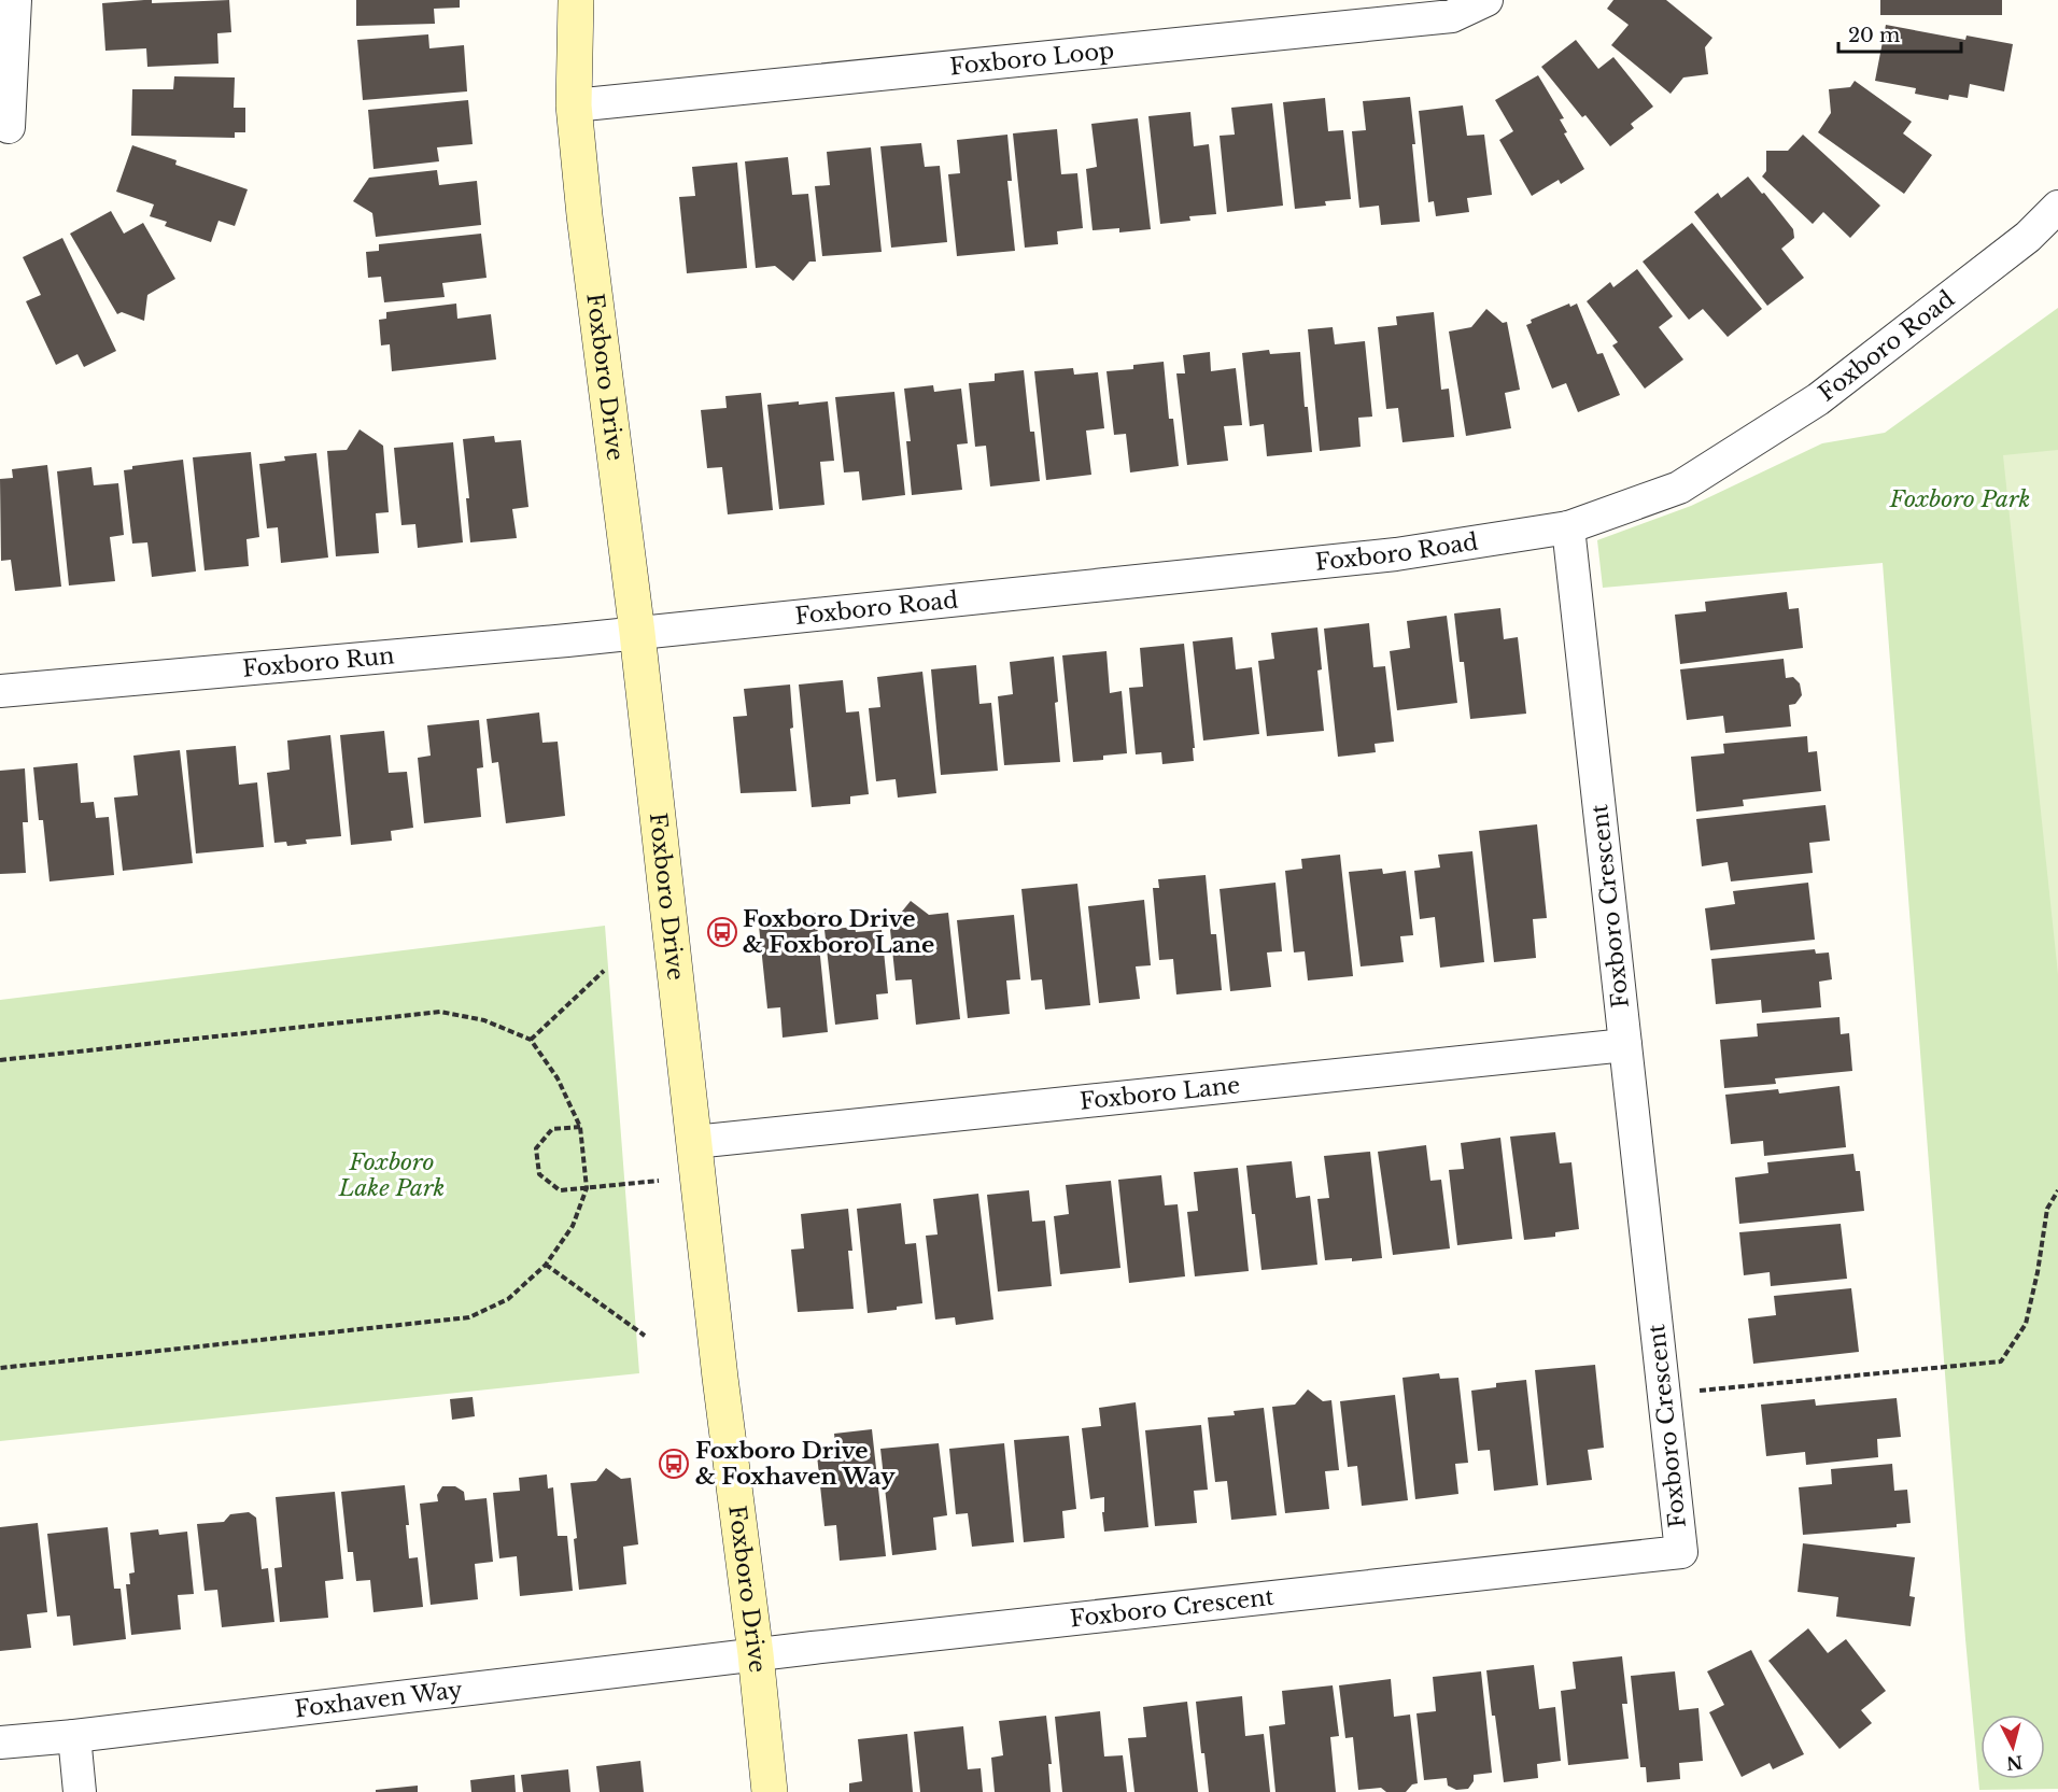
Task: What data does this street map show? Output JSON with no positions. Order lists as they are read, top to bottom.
{
  "streets": {
    "street": [
      "Foxboro Loop",
      "Foxboro Road",
      "Foxboro Drive",
      "Foxboro Run",
      "Foxboro Crescent",
      "Foxboro Lane",
      "Foxhaven Way"
    ]
  },
  "crossings": [
    ["Foxboro Loop", "Foxboro Drive"],
    ["Foxboro Road", "Foxboro Drive"],
    ["Foxboro Road", "Foxboro Run"],
    ["Foxboro Road", "Foxboro Crescent"],
    ["Foxboro Drive", "Foxboro Run"],
    ["Foxboro Drive", "Foxboro Crescent"],
    ["Foxboro Drive", "Foxboro Lane"],
    ["Foxboro Drive", "Foxhaven Way"],
    ["Foxboro Crescent", "Foxboro Lane"],
    ["Foxboro Crescent", "Foxhaven Way"]
  ],
  "parks": ["Foxboro Park", "Foxboro Lake Park"],
  "places": {
    "bus stop": ["Foxboro Drive & Foxboro Lane", "Foxboro Drive & Foxhaven Way"]
  },
  "scale_bar": "20 m",
  "north": "bottom"
}
